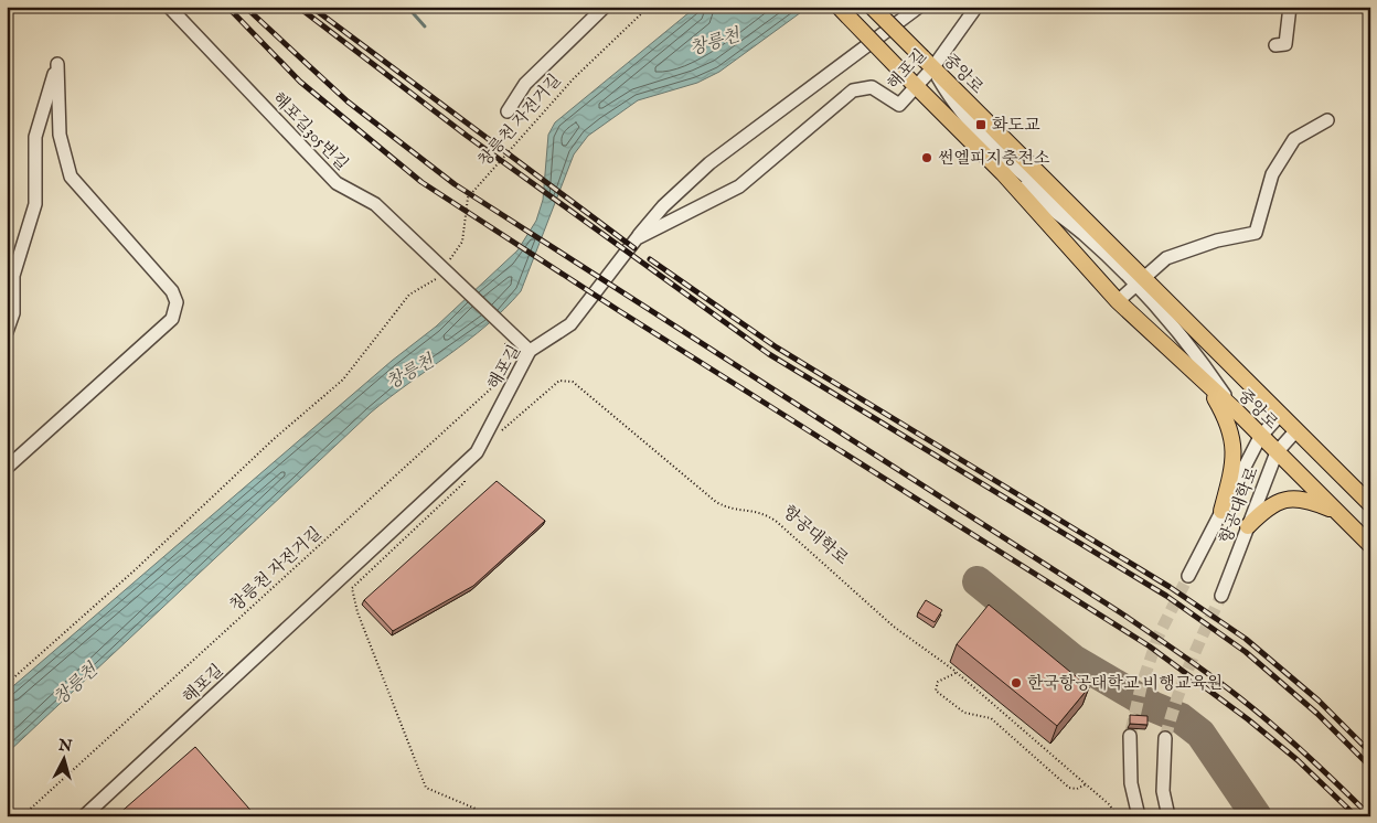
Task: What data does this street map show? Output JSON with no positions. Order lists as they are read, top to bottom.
{
  "streets": {
    "main road": ["중앙로"],
    "street": ["해포길", "해포길305번길", "항공대학로"],
    "path": ["창릉천 자전거길"]
  },
  "crossings": [
    ["해포길", "중앙로"],
    ["중앙로", "항공대학로"],
    ["창릉천 자전거길", "해포길305번길"]
  ],
  "water": ["창릉천"],
  "places": {
    "transit": ["화도교"],
    "other": ["썬엘피지충전소", "한국항공대학교 비행교육원"]
  },
  "north": "top"
}
